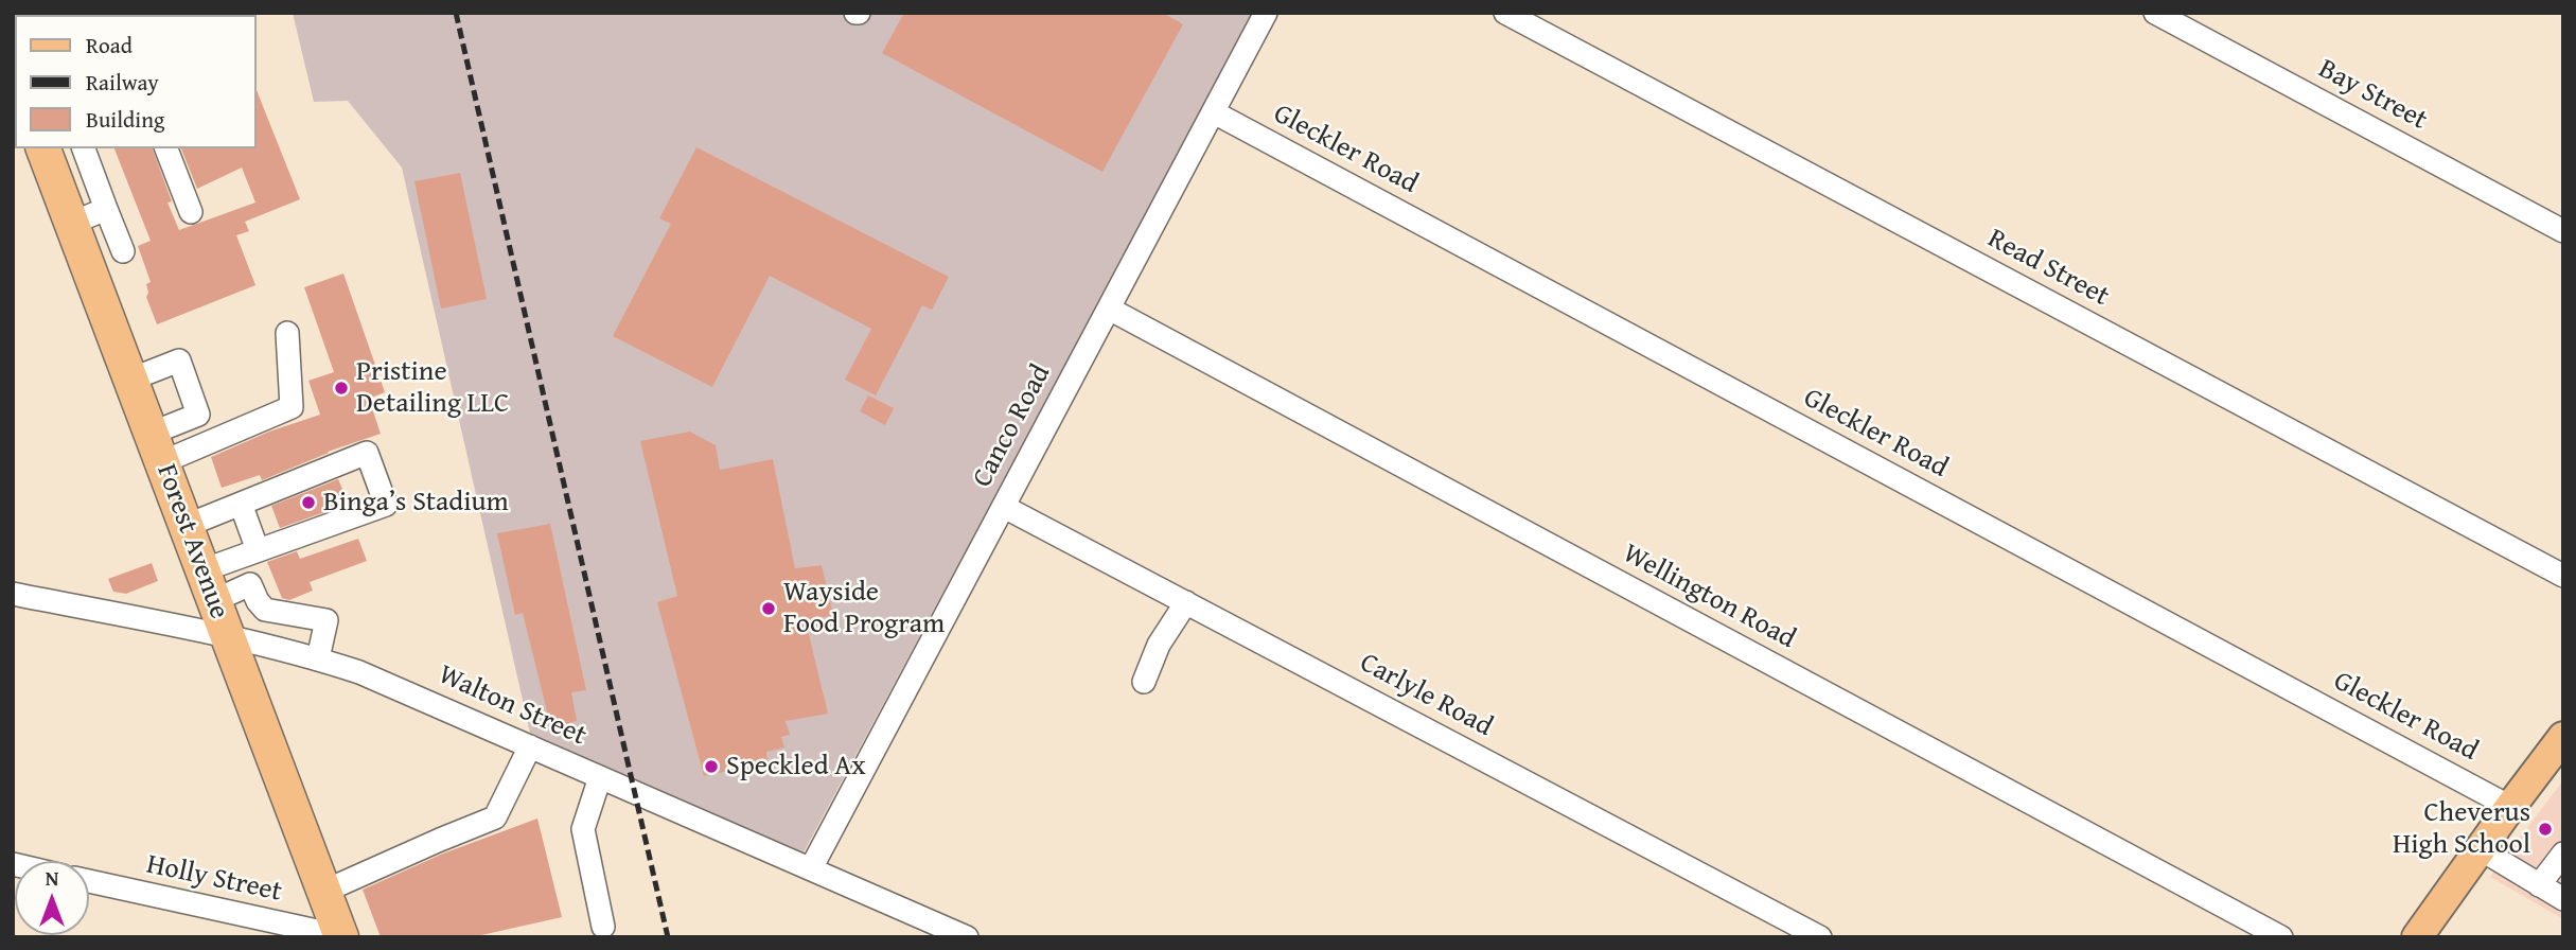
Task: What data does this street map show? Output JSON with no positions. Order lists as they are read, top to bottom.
{
  "streets": {
    "highway": ["Forest Avenue"],
    "street": [
      "Bay Street",
      "Gleckler Road",
      "Read Street",
      "Canco Road",
      "Wellington Road",
      "Carlyle Road",
      "Walton Street",
      "Holly Street"
    ]
  },
  "crossings": [
    ["Gleckler Road", "Canco Road"],
    ["Canco Road", "Wellington Road"],
    ["Canco Road", "Carlyle Road"],
    ["Canco Road", "Walton Street"],
    ["Forest Avenue", "Walton Street"],
    ["Forest Avenue", "Holly Street"]
  ],
  "places": [
    "Pristine Detailing LLC",
    "Binga’s Stadium",
    "Wayside Food Program",
    "Speckled Ax",
    "Cheverus High School"
  ],
  "legend": ["Road", "Railway", "Building"],
  "north": "top"
}
